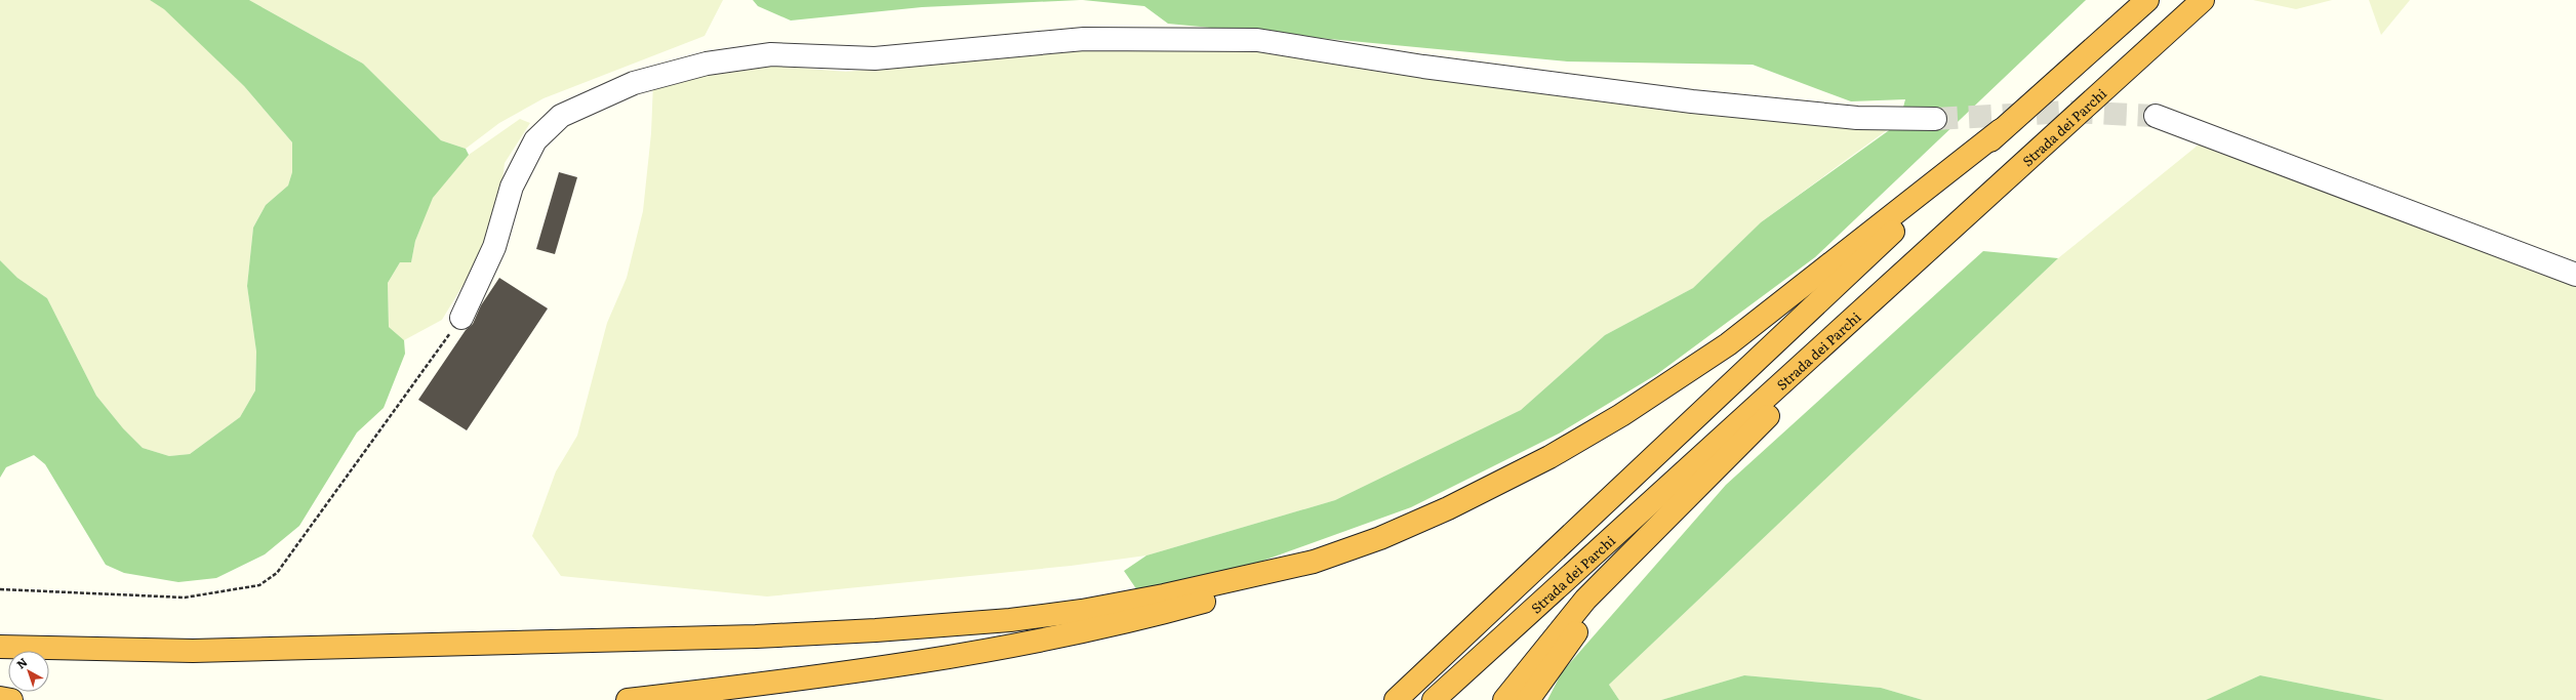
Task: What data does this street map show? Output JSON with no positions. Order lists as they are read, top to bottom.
{
  "streets": {
    "highway": ["Strada dei Parchi"]
  },
  "north": "top left"
}
